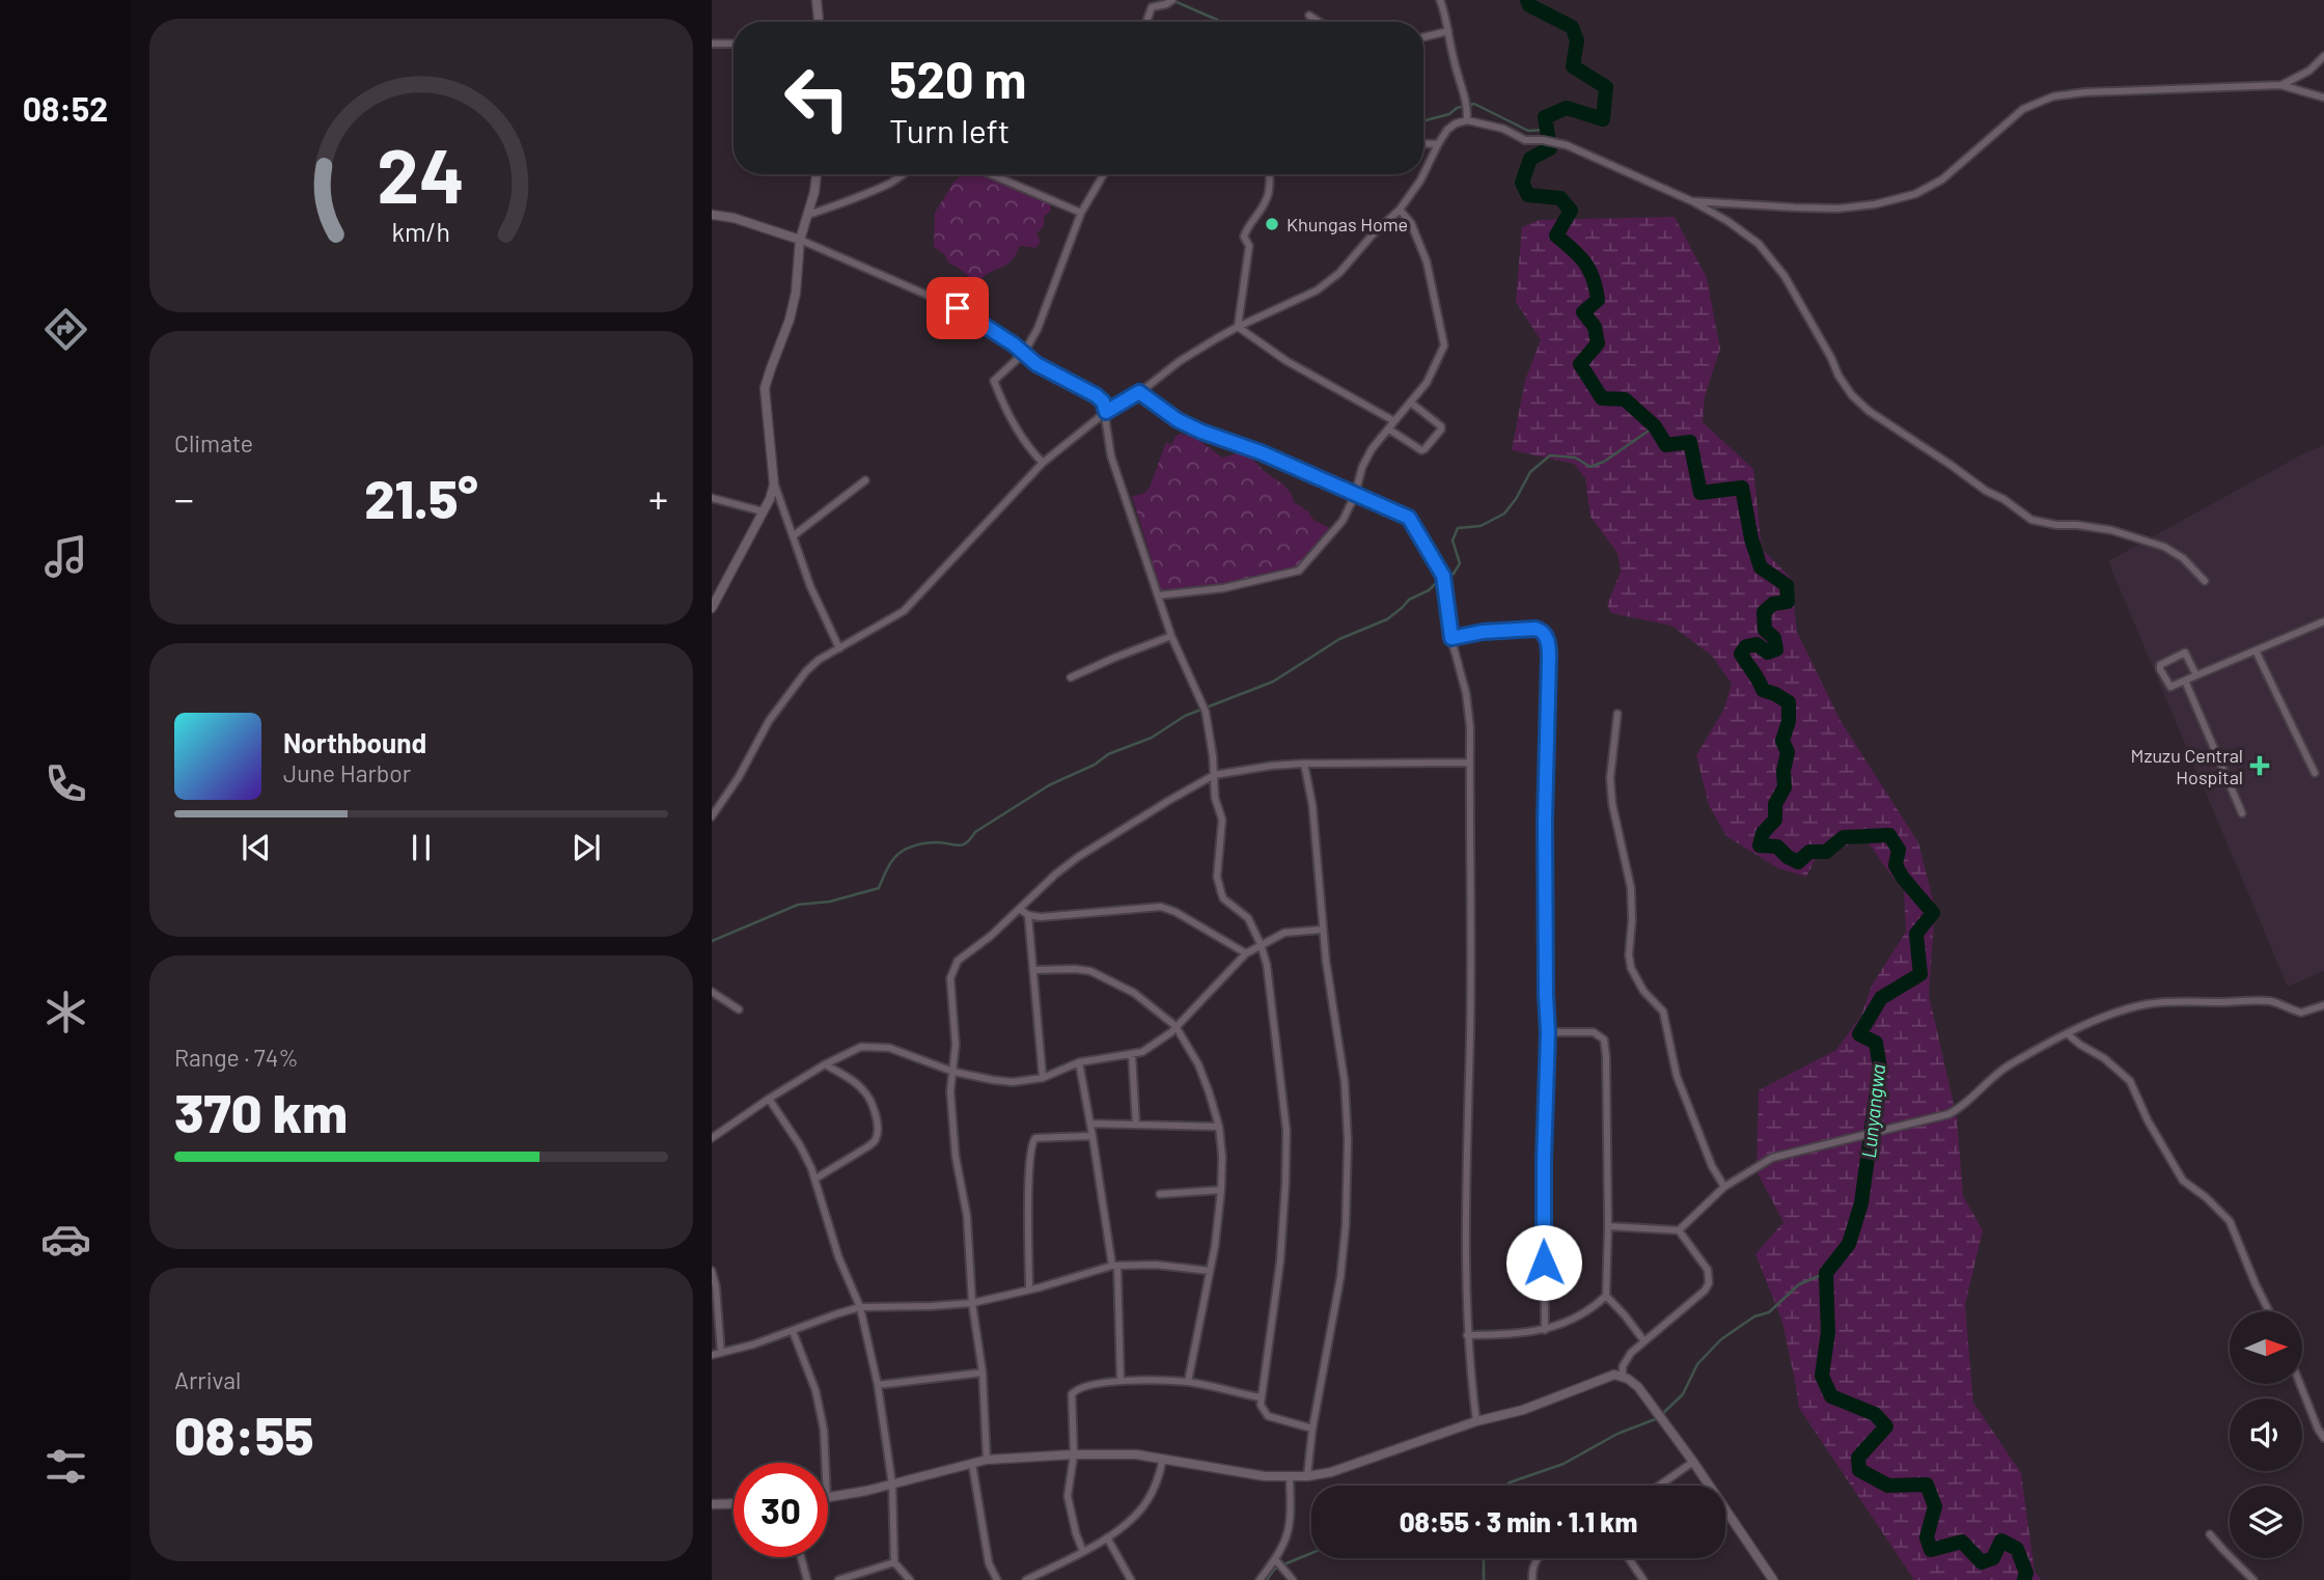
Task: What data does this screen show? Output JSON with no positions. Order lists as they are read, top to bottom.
{
  "water": ["Lunyangwa"],
  "places": {
    "other": ["Khungas Home"],
    "health": ["Mzuzu Central Hospital"]
  },
  "north": "right",
  "page": {
    "tabs": "08:52",
    "turn": ["520 m", "Turn left"],
    "tile": [
      "Climate",
      ["Range · 74%", "370 km"],
      ["Arrival", "08:55"]
    ],
    "heat": ["−", "21.5°", "+"],
    "song": ["Northbound", "June Harbor"],
    "limit": "30",
    "trip": "08:55 · 3 min · 1.1 km",
    "gauge": ["24", "km/h"]
  }
}
